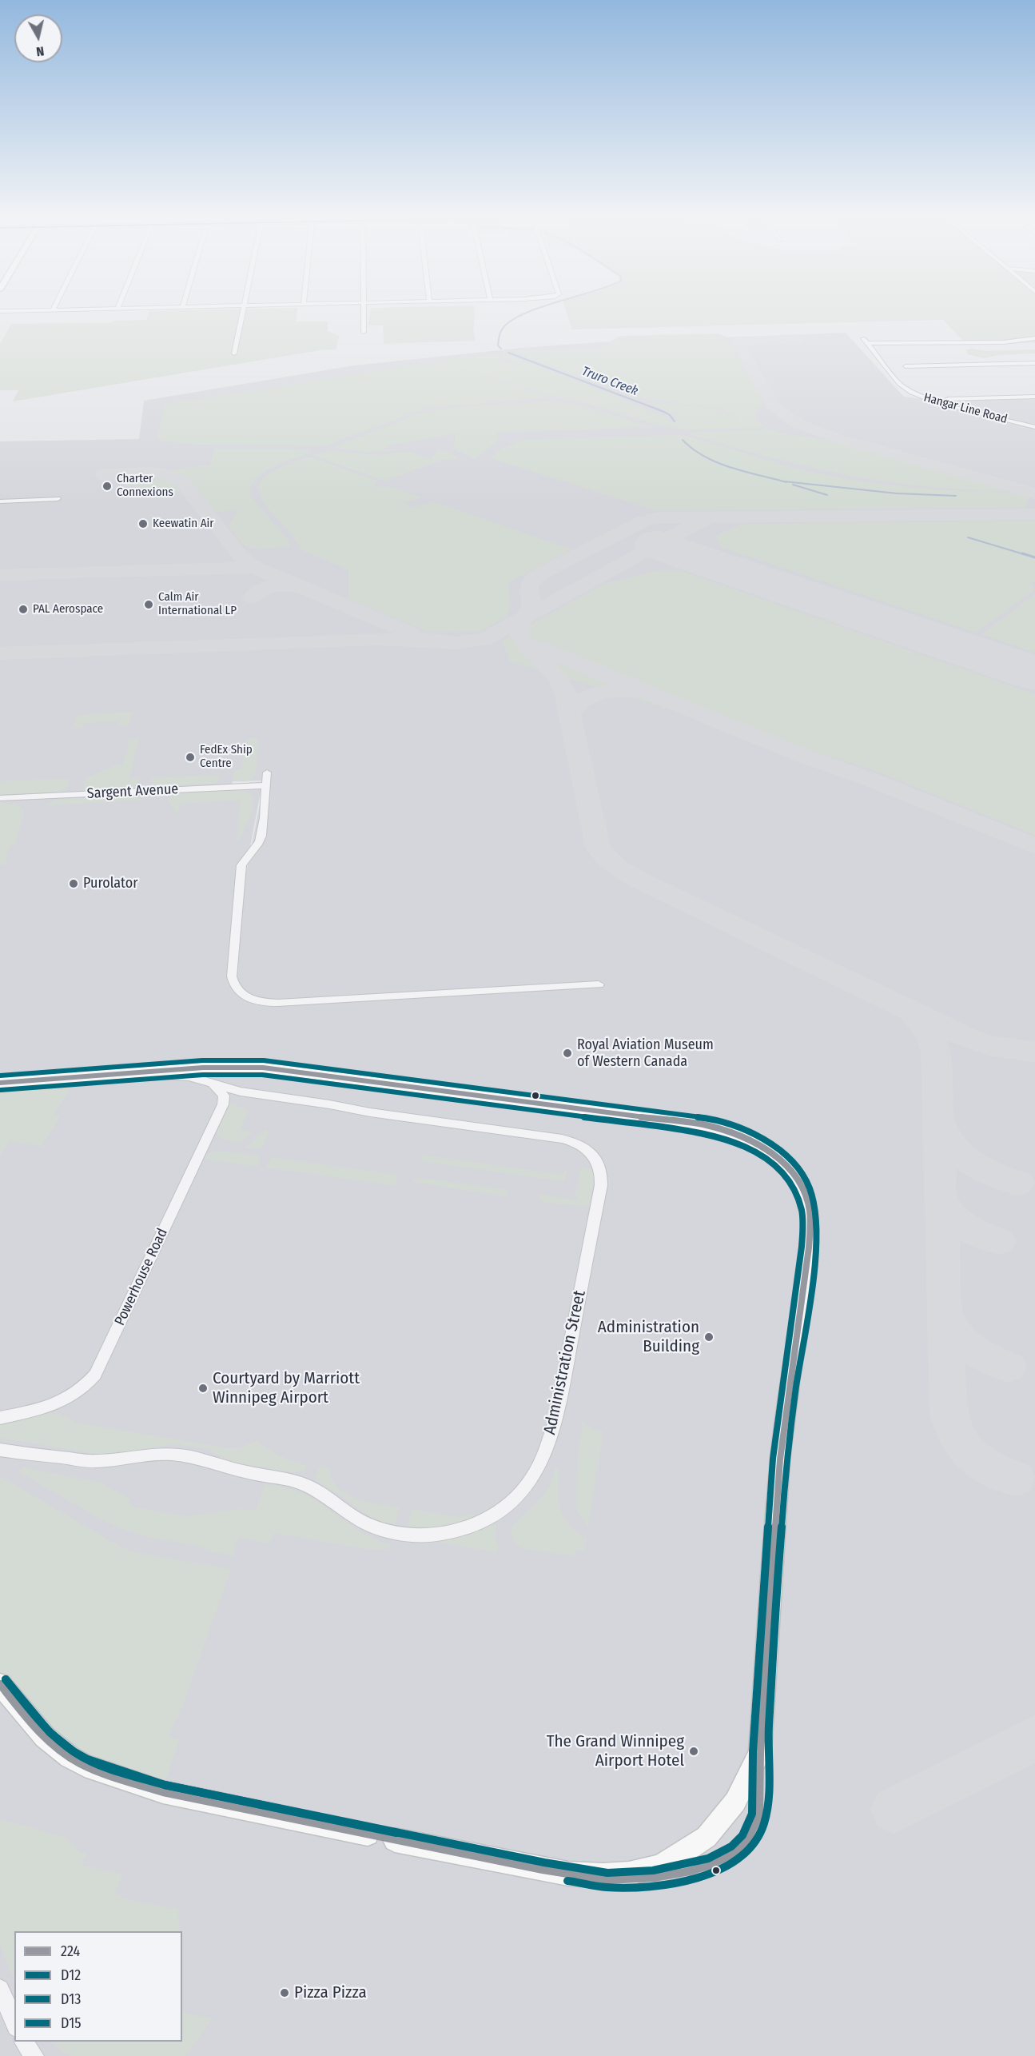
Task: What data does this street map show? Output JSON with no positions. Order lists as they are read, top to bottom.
{
  "streets": {
    "street": [
      "Hangar Line Road",
      "Sargent Avenue",
      "Powerhouse Road",
      "Administration Street"
    ]
  },
  "crossings": [
    ["Powerhouse Road", "Administration Street"]
  ],
  "water": ["Truro Creek"],
  "places": [
    "Charter Connexions",
    "Keewatin Air",
    "Calm Air International LP",
    "PAL Aerospace",
    "FedEx Ship Centre",
    "Purolator",
    "Royal Aviation Museum of Western Canada",
    "Administration Building",
    "Courtyard by Marriott Winnipeg Airport",
    "The Grand Winnipeg Airport Hotel",
    "Pizza Pizza"
  ],
  "lines": ["transit line D13", "transit line 224", "transit line D12"],
  "legend": [
    "224",
    "D12",
    "D13",
    "D15"
  ],
  "north": "bottom"
}
